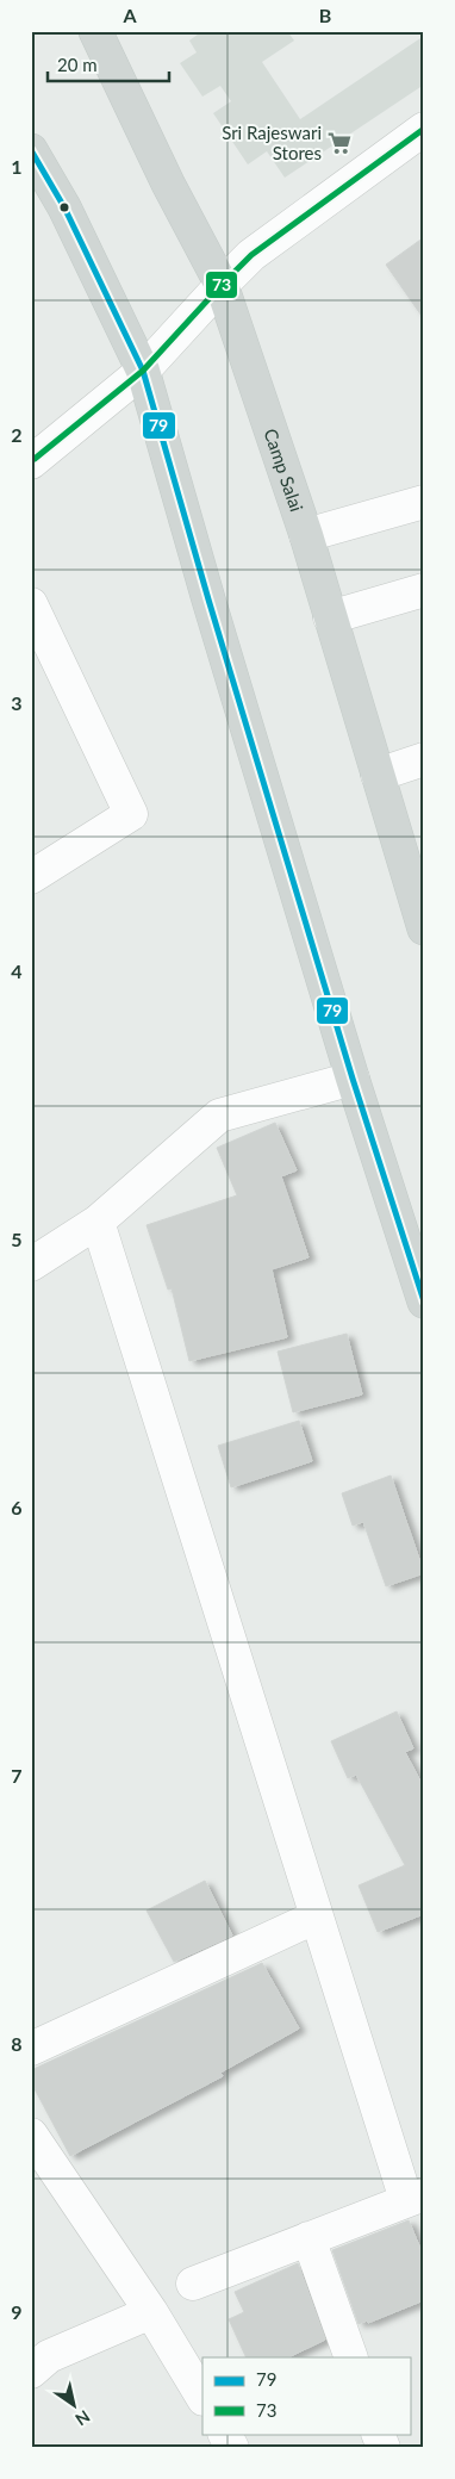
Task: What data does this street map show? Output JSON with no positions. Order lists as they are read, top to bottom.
{
  "streets": {
    "main road": ["Camp Salai"]
  },
  "places": {
    "supermarket": ["Sri Rajeswari Stores"]
  },
  "lines": ["transit line 73", "transit line 79"],
  "legend": ["79", "73"],
  "scale_bar": "20 m",
  "north": "bottom right",
  "grid": {
    "columns": ["A", "B"],
    "rows": [
      "1",
      "2",
      "3",
      "4",
      "5",
      "6",
      "7",
      "8",
      "9"
    ]
  }
}
